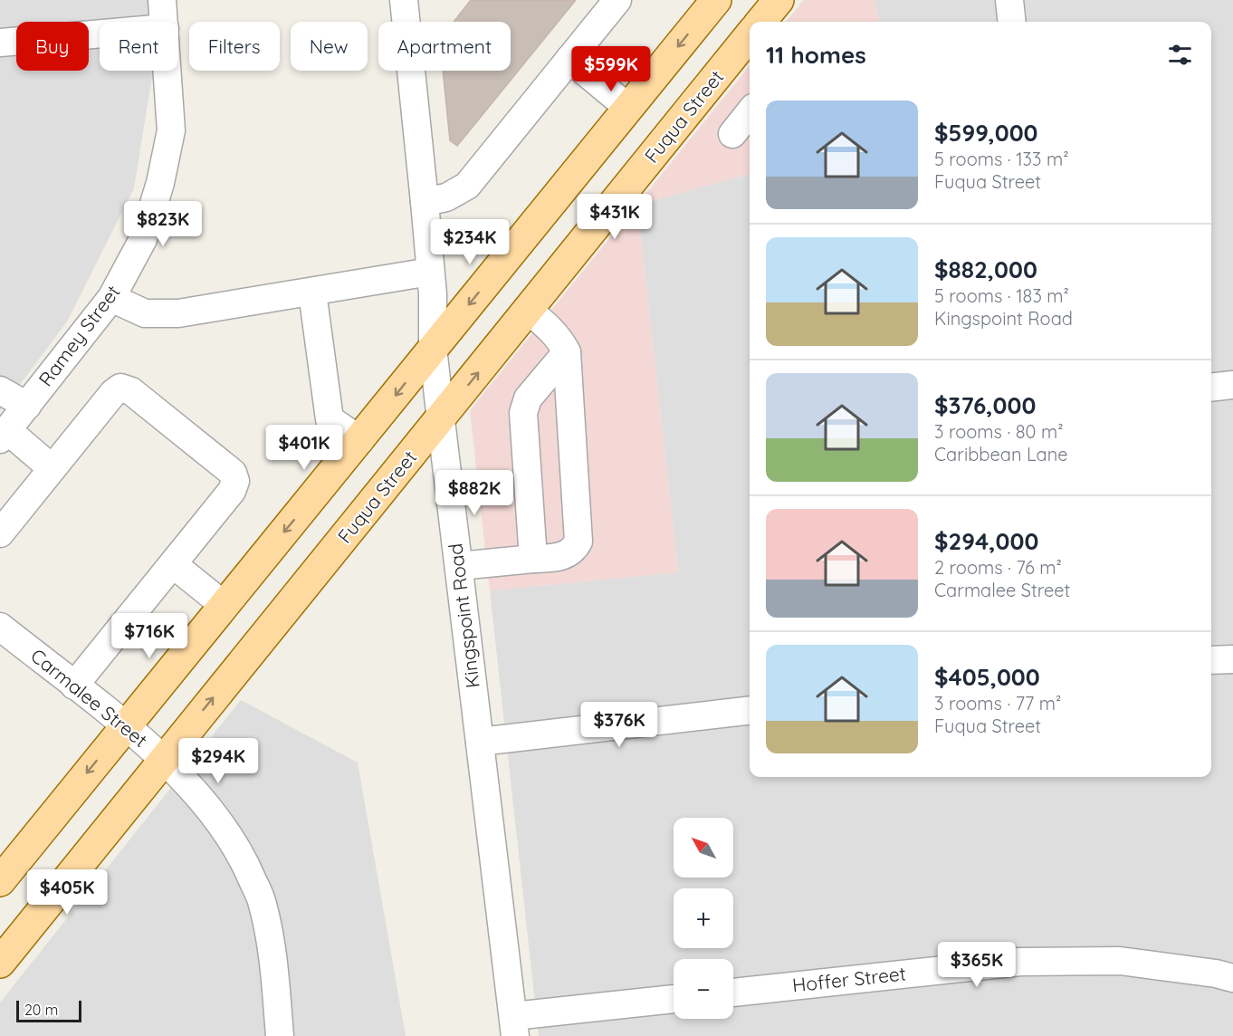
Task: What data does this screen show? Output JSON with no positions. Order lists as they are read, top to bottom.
{
  "streets": {
    "main road": ["Fuqua Street"],
    "street": [
      "Ramey Street",
      "Kingspoint Road",
      "Carmalee Street",
      "Hoffer Street"
    ]
  },
  "crossings": [
    ["Fuqua Street", "Kingspoint Road"],
    ["Fuqua Street", "Carmalee Street"]
  ],
  "scale_bar": "20 m",
  "north": "top left",
  "page": {
    "chip": [
      "Buy",
      "Rent",
      "Filters",
      "New",
      "Apartment"
    ],
    "heading": "11 homes",
    "price": [
      "$599K",
      "$431K",
      "$823K",
      "$234K",
      "$401K",
      "$882K",
      "$716K",
      "$376K",
      "$294K",
      "$405K",
      "$365K"
    ],
    "list": [
      {
        "name": "$599,000",
        "note": "5 rooms · 133 m² · Fuqua Street"
      },
      {
        "name": "$882,000",
        "note": "5 rooms · 183 m² · Kingspoint Road"
      },
      {
        "name": "$376,000",
        "note": "3 rooms · 80 m² · Caribbean Lane"
      },
      {
        "name": "$294,000",
        "note": "2 rooms · 76 m² · Carmalee Street"
      },
      {
        "name": "$405,000",
        "note": "3 rooms · 77 m² · Fuqua Street"
      }
    ],
    "map_buttons": ["+", "−"],
    "scale": "20 m"
  }
}
